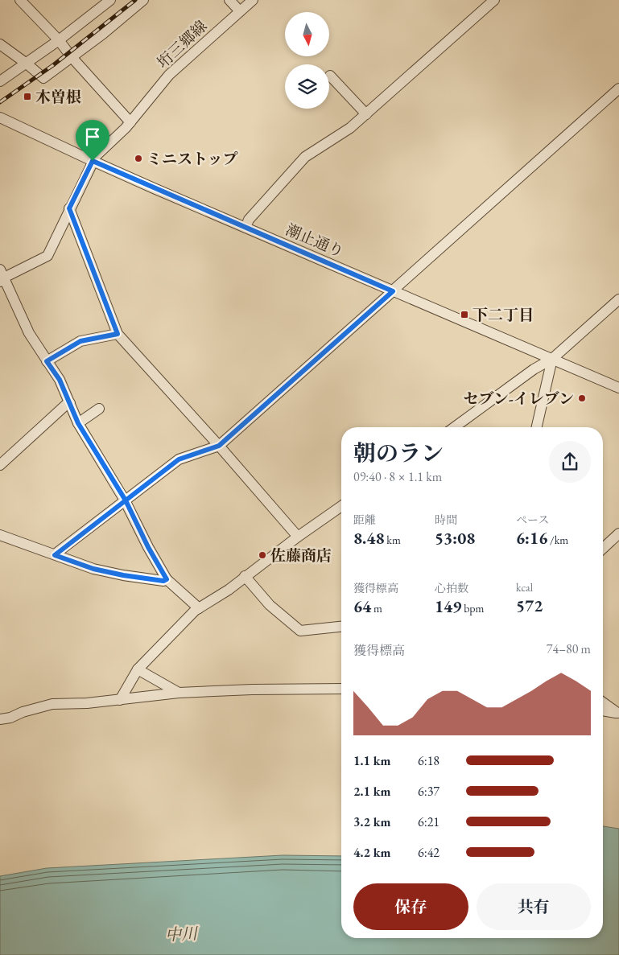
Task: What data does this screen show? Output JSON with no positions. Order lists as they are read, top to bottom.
{
  "streets": {
    "street": ["垳三郷線", "潮止通り"]
  },
  "crossings": [
    ["垳三郷線", "潮止通り"]
  ],
  "water": ["中川"],
  "places": {
    "transit": ["木曽根", "下二丁目"],
    "other": ["ミニストップ", "セブン-イレブン", "佐藤商店"]
  },
  "north": "bottom",
  "page": {
    "heading": ["朝のラン", "09:40 · 8 × 1.1 km"],
    "stats": [
      ["距離", "8.48 km"],
      ["時間", "53:08"],
      ["ペース", "6:16 /km"],
      ["獲得標高", "64 m"],
      ["心拍数", "149 bpm"],
      ["kcal", "572"]
    ],
    "chart": ["獲得標高", "74–80 m"],
    "list": [
      {
        "name": "1.1 km",
        "note": "6:18"
      },
      {
        "name": "2.1 km",
        "note": "6:37"
      },
      {
        "name": "3.2 km",
        "note": "6:21"
      },
      {
        "name": "4.2 km",
        "note": "6:42"
      }
    ],
    "buttons": ["保存", "共有"]
  }
}
